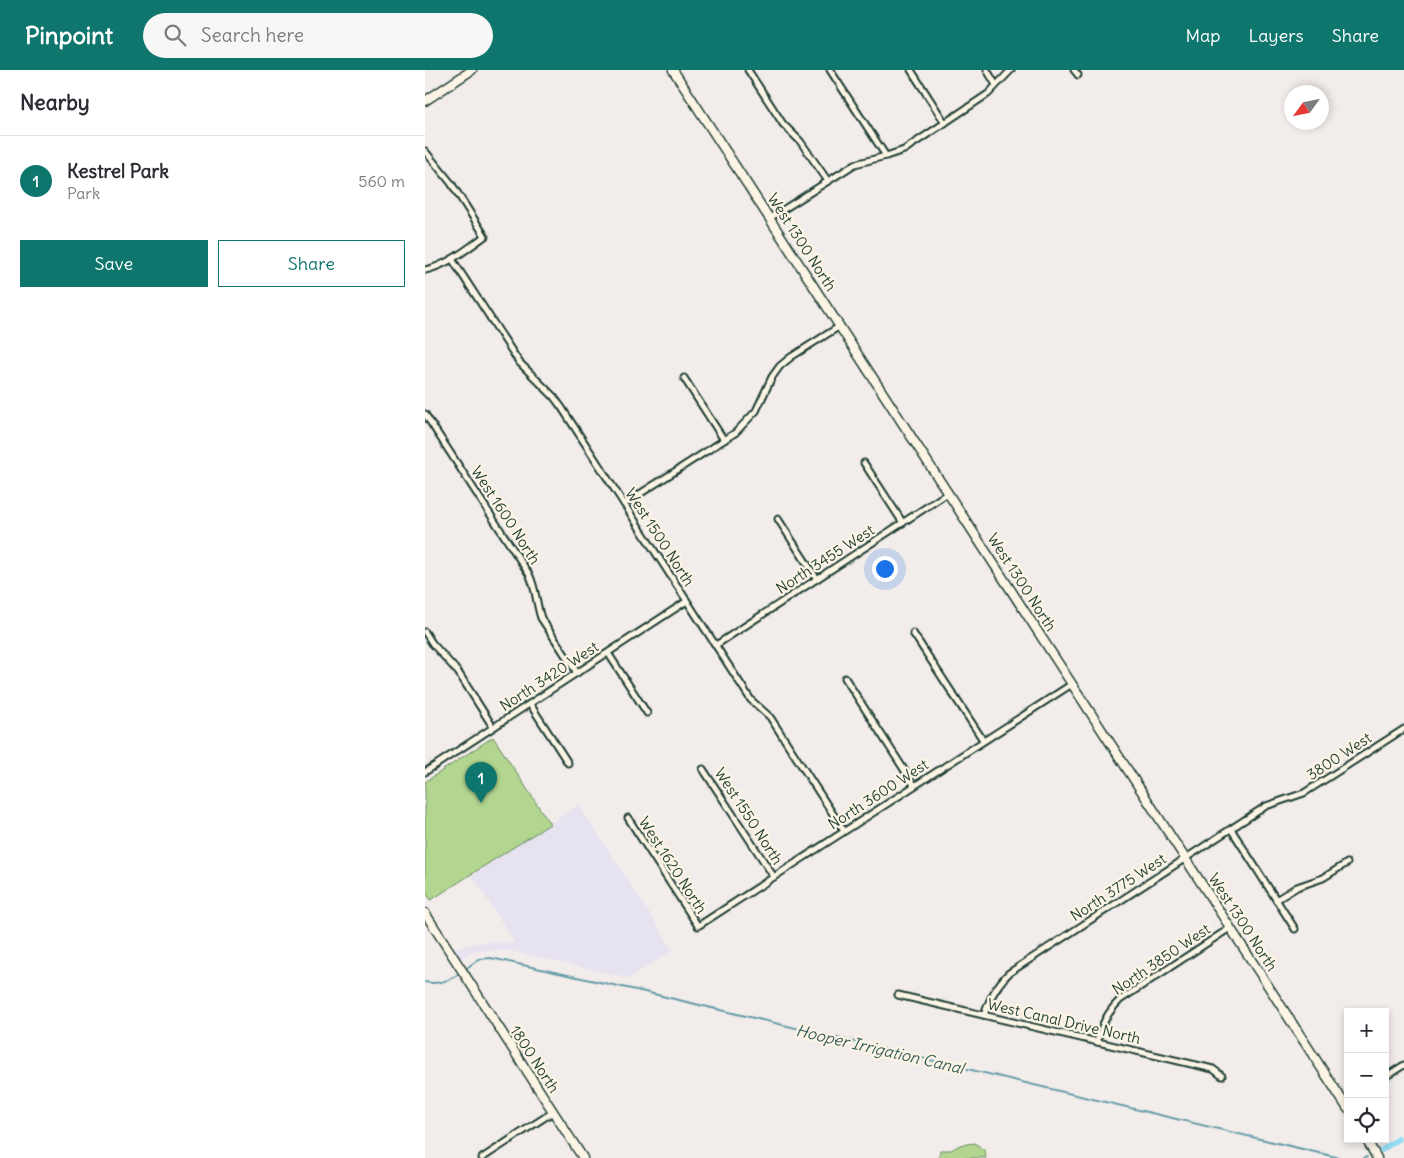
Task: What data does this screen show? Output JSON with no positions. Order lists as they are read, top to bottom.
{
  "streets": {
    "street": [
      "West 1300 North",
      "West 1600 North",
      "West 1500 North",
      "North 3455 West",
      "North 3420 West",
      "3800 West",
      "North 3600 West",
      "West 1550 North",
      "West 1620 North",
      "North 3775 West",
      "North 3850 West",
      "West Canal Drive North",
      "1800 North"
    ]
  },
  "crossings": [
    ["West 1300 North", "North 3455 West"],
    ["West 1300 North", "North 3600 West"],
    ["West 1300 North", "North 3775 West"],
    ["West 1300 North", "North 3850 West"],
    ["West 1600 North", "North 3420 West"],
    ["West 1500 North", "North 3455 West"],
    ["West 1500 North", "North 3420 West"],
    ["West 1500 North", "North 3600 West"],
    ["3800 West", "North 3775 West"],
    ["North 3600 West", "West 1550 North"],
    ["North 3600 West", "West 1620 North"],
    ["North 3775 West", "West Canal Drive North"],
    ["North 3850 West", "West Canal Drive North"]
  ],
  "water": ["Hooper Irrigation Canal"],
  "north": "bottom left",
  "page": {
    "header": "Pinpoint",
    "search": "Search here",
    "nav": ["Map", "Layers", "Share"],
    "heading": "Nearby",
    "list": [
      {
        "mark": "1",
        "name": "Kestrel Park",
        "note": "Park",
        "value": "560 m"
      }
    ],
    "buttons": ["Save", "Share"],
    "pins": "1",
    "map_buttons": ["+", "−"]
  }
}
